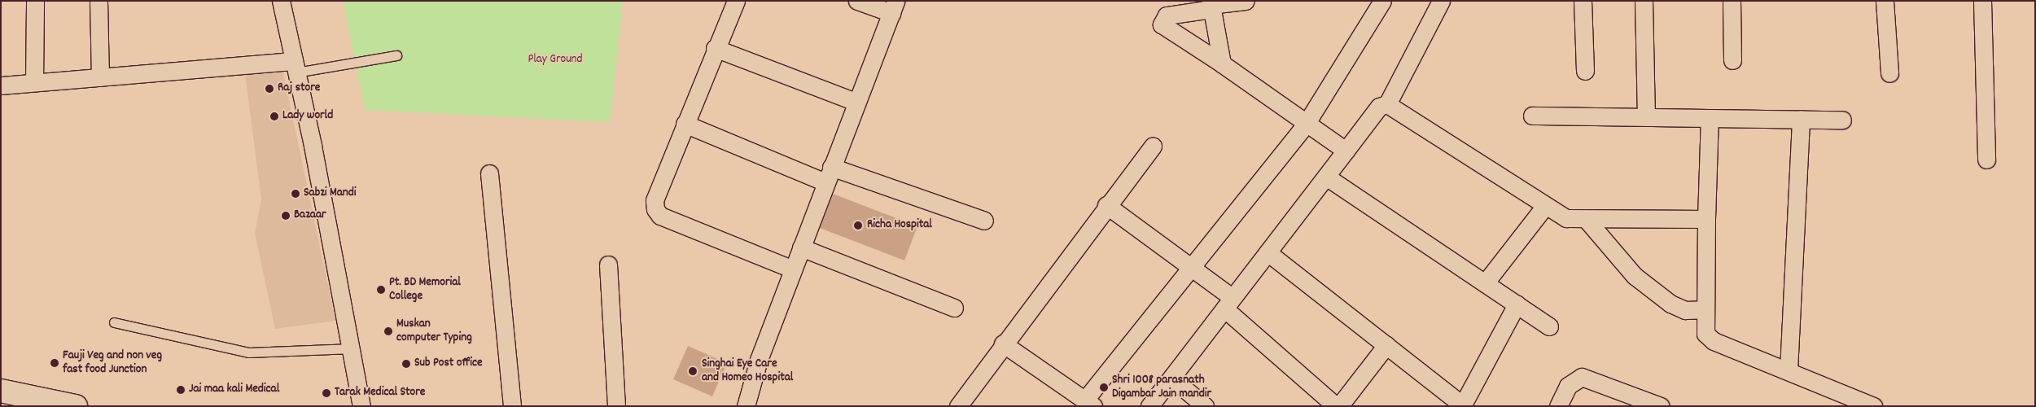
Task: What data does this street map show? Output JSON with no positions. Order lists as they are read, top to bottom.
{
  "parks": ["Play Ground"],
  "places": [
    "Raj store",
    "Lady world",
    "Sabzi Mandi",
    "Bazaar",
    "Richa Hospital",
    "Pt. BD Memorial College",
    "Muskan computer Typing",
    "Fauji Veg and non veg fast food Junction",
    "Sub Post office",
    "Singhai Eye Care and Homeo Hospital",
    "Shri 1008 parasnath Digambar Jain mandir",
    "Jai maa kali Medical",
    "Tarak Medical Store"
  ]
}
